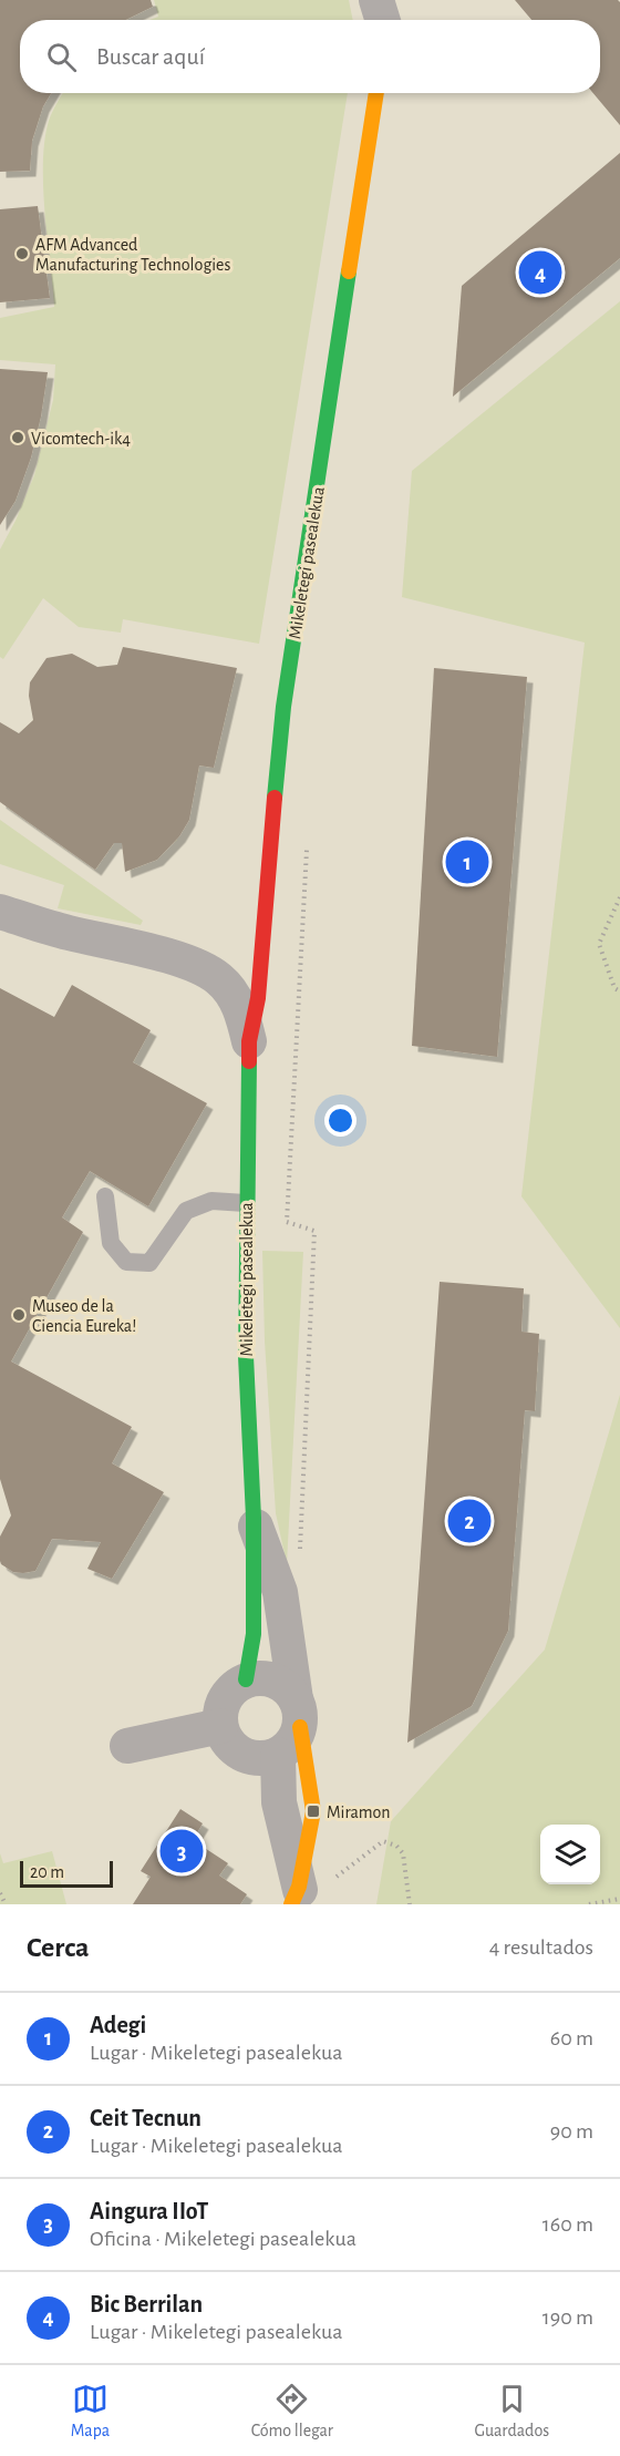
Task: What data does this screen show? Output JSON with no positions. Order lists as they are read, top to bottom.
{
  "streets": {
    "street": ["Mikeletegi pasealekua"]
  },
  "places": {
    "other": ["AFM Advanced Manufacturing Technologies", "Vicomtech-ik4", "Museo de la Ciencia Eureka!"],
    "transit": ["Miramon"]
  },
  "scale_bar": "20 m",
  "page": {
    "search": "Buscar aquí",
    "pins": [
      "4",
      "1",
      "2",
      "3"
    ],
    "scale": "20 m",
    "heading": ["Cerca", "4 resultados"],
    "list": [
      {
        "mark": "1",
        "name": "Adegi",
        "note": "Lugar · Mikeletegi pasealekua",
        "value": "60 m"
      },
      {
        "mark": "2",
        "name": "Ceit Tecnun",
        "note": "Lugar · Mikeletegi pasealekua",
        "value": "90 m"
      },
      {
        "mark": "3",
        "name": "Aingura IIoT",
        "note": "Oficina · Mikeletegi pasealekua",
        "value": "160 m"
      },
      {
        "mark": "4",
        "name": "Bic Berrilan",
        "note": "Lugar · Mikeletegi pasealekua",
        "value": "190 m"
      }
    ],
    "nav": ["Mapa", "Cómo llegar", "Guardados"]
  }
}
